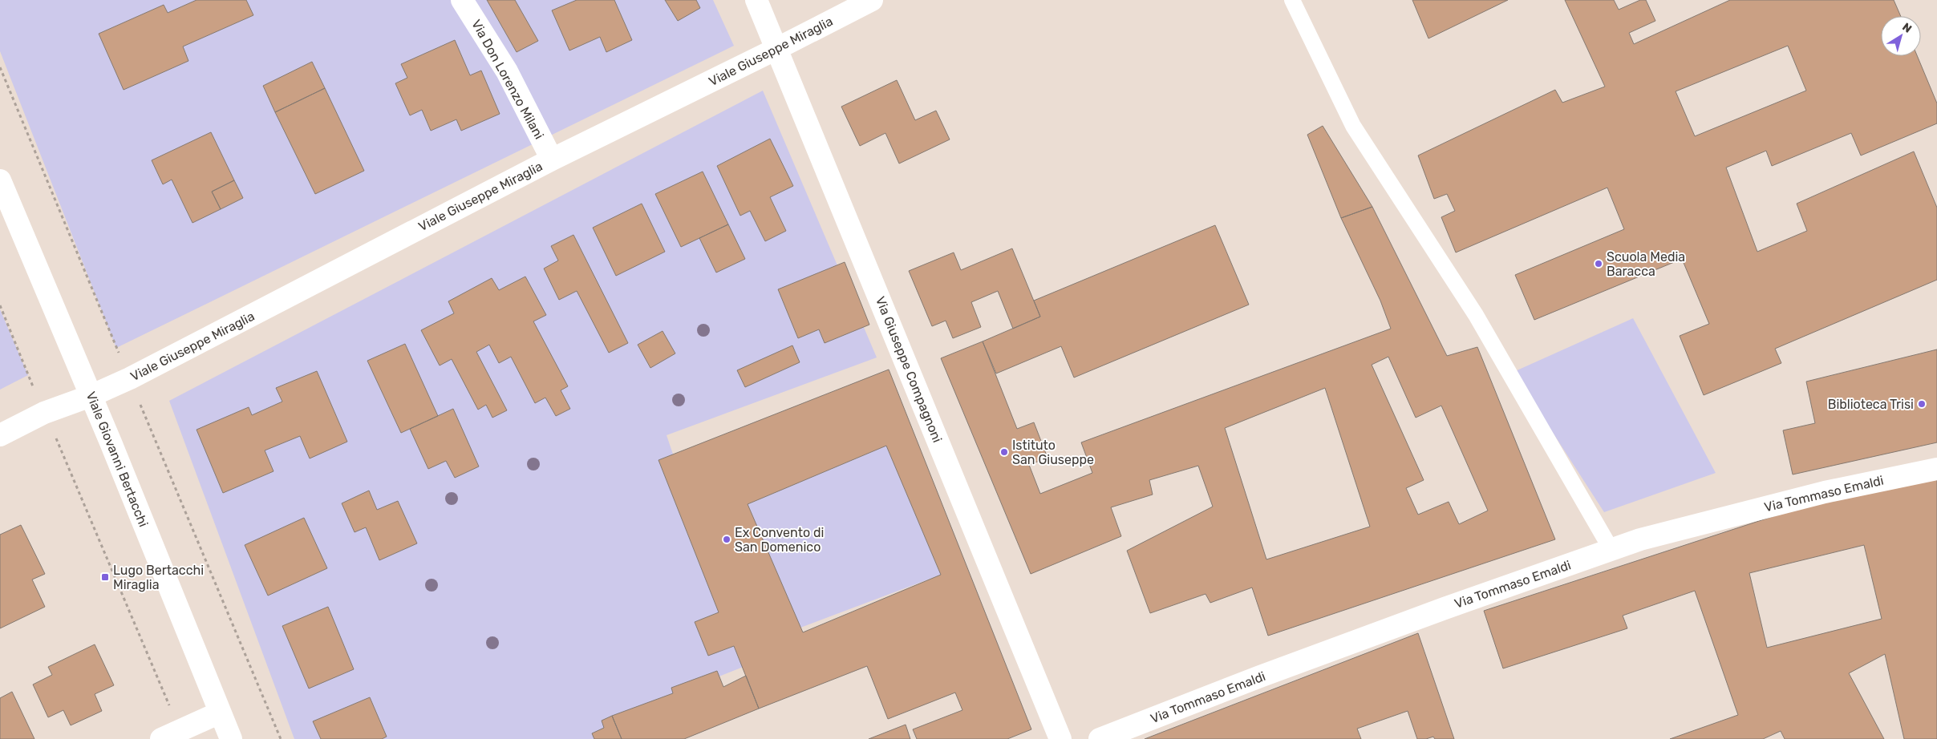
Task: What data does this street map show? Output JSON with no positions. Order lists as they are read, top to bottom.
{
  "streets": {
    "street": [
      "Viale Giuseppe Miraglia",
      "Via Don Lorenzo Milani",
      "Via Giuseppe Compagnoni",
      "Viale Giovanni Bertacchi",
      "Via Tommaso Emaldi"
    ]
  },
  "crossings": [
    ["Viale Giuseppe Miraglia", "Via Don Lorenzo Milani"],
    ["Viale Giuseppe Miraglia", "Via Giuseppe Compagnoni"],
    ["Viale Giuseppe Miraglia", "Viale Giovanni Bertacchi"]
  ],
  "places": {
    "other": [
      "Scuola Media Baracca",
      "Biblioteca Trisi",
      "Istituto San Giuseppe",
      "Ex Convento di San Domenico"
    ],
    "transit": ["Lugo Bertacchi Miraglia"]
  },
  "north": "top right"
}
